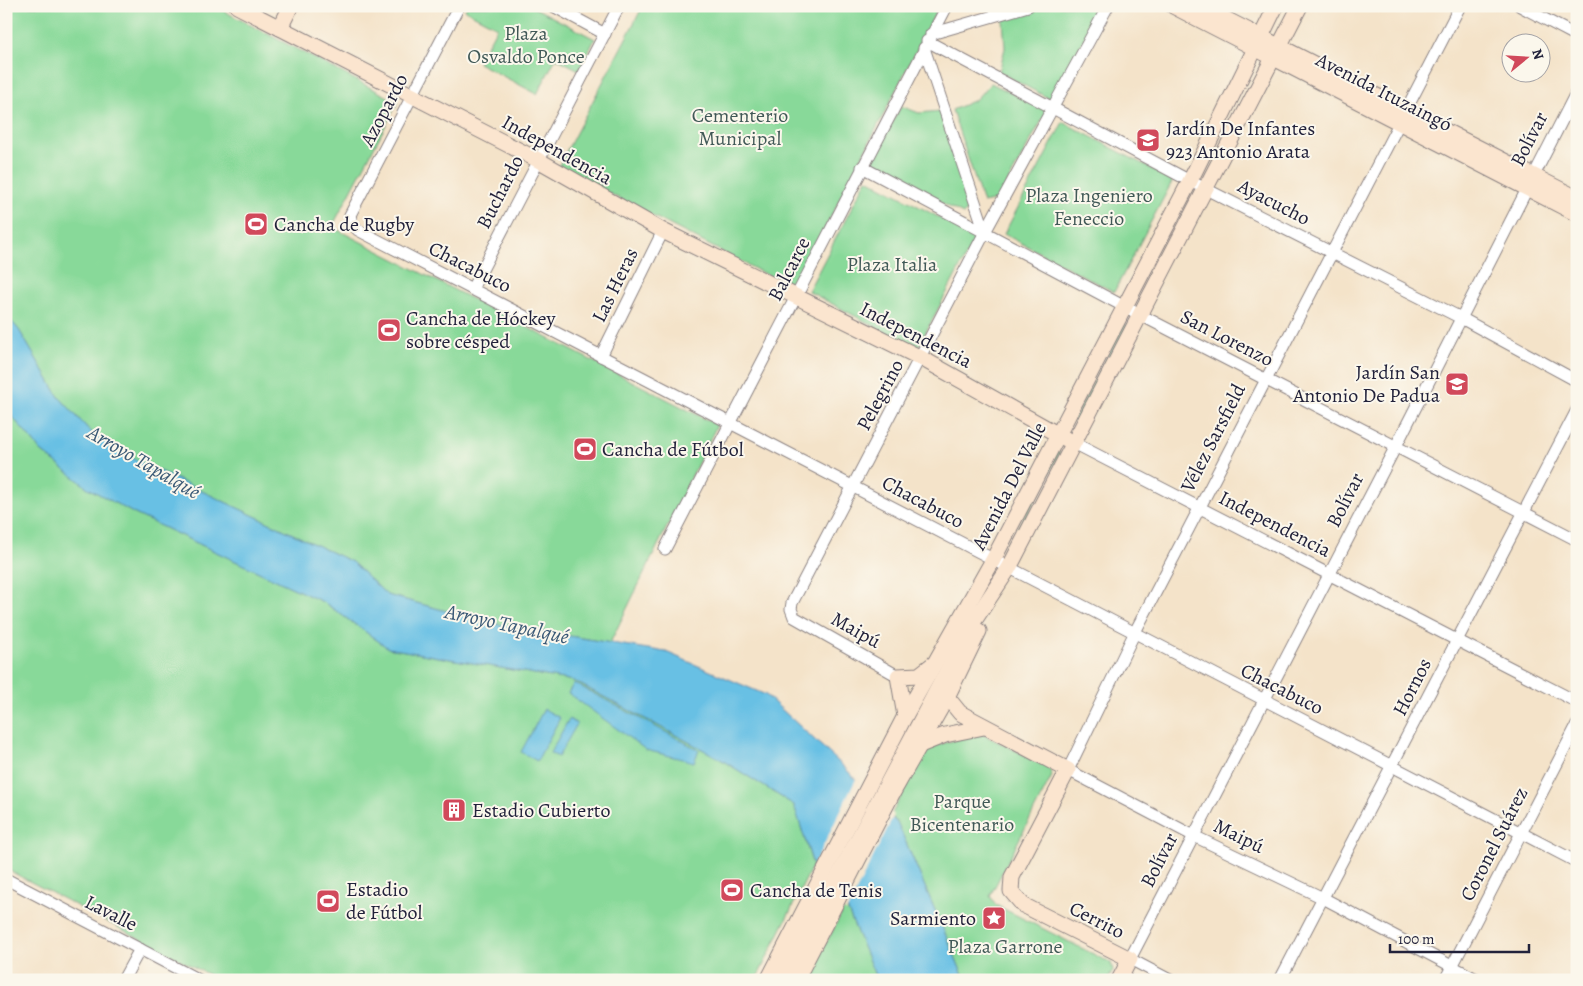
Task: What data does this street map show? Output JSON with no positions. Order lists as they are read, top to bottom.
{
  "streets": {
    "main road": [
      "Avenida Ituzaingó",
      "Bolívar",
      "Independencia",
      "Vélez Sarsfield",
      "Avenida Del Valle",
      "Maipú",
      "Cerrito"
    ],
    "street": [
      "Azopardo",
      "Buchardo",
      "Ayacucho",
      "Chacabuco",
      "Balcarce",
      "Las Heras",
      "San Lorenzo",
      "Pelegrino",
      "Hornos",
      "Coronel Suárez",
      "Lavalle"
    ]
  },
  "crossings": [
    ["Avenida Ituzaingó", "Bolívar"],
    ["Avenida Ituzaingó", "Vélez Sarsfield"],
    ["Avenida Ituzaingó", "Avenida Del Valle"],
    ["Azopardo", "Independencia"],
    ["Azopardo", "Chacabuco"],
    ["Bolívar", "Independencia"],
    ["Bolívar", "Ayacucho"],
    ["Bolívar", "Chacabuco"],
    ["Bolívar", "San Lorenzo"],
    ["Bolívar", "Maipú"],
    ["Bolívar", "Cerrito"],
    ["Independencia", "Buchardo"],
    ["Independencia", "Balcarce"],
    ["Independencia", "Las Heras"],
    ["Independencia", "Pelegrino"],
    ["Independencia", "Vélez Sarsfield"],
    ["Independencia", "Avenida Del Valle"],
    ["Independencia", "Hornos"],
    ["Buchardo", "Chacabuco"],
    ["Ayacucho", "Balcarce"],
    ["Ayacucho", "Pelegrino"],
    ["Ayacucho", "Vélez Sarsfield"],
    ["Ayacucho", "Avenida Del Valle"],
    ["Chacabuco", "Balcarce"],
    ["Chacabuco", "Las Heras"],
    ["Chacabuco", "Pelegrino"],
    ["Chacabuco", "Vélez Sarsfield"],
    ["Chacabuco", "Avenida Del Valle"],
    ["Chacabuco", "Hornos"],
    ["Chacabuco", "Coronel Suárez"],
    ["Balcarce", "San Lorenzo"],
    ["San Lorenzo", "Pelegrino"],
    ["San Lorenzo", "Vélez Sarsfield"],
    ["San Lorenzo", "Avenida Del Valle"],
    ["San Lorenzo", "Hornos"],
    ["Pelegrino", "Maipú"],
    ["Vélez Sarsfield", "Maipú"],
    ["Vélez Sarsfield", "Cerrito"],
    ["Avenida Del Valle", "Maipú"],
    ["Maipú", "Hornos"],
    ["Maipú", "Coronel Suárez"]
  ],
  "water": ["Arroyo Tapalqué"],
  "parks": [
    "Plaza Osvaldo Ponce",
    "Cementerio Municipal",
    "Plaza Ingeniero Feneccio",
    "Plaza Italia",
    "Parque Bicentenario",
    "Plaza Garrone"
  ],
  "places": {
    "school or university": ["Jardín De Infantes 923 Antonio Arata", "Jardín San Antonio De Padua"],
    "sports": [
      "Cancha de Rugby",
      "Cancha de Hóckey sobre césped",
      "Cancha de Fútbol",
      "Cancha de Tenis",
      "Estadio de Fútbol"
    ],
    "building": ["Estadio Cubierto"],
    "place": ["Sarmiento"]
  },
  "scale_bar": "100 m",
  "north": "right"
}
